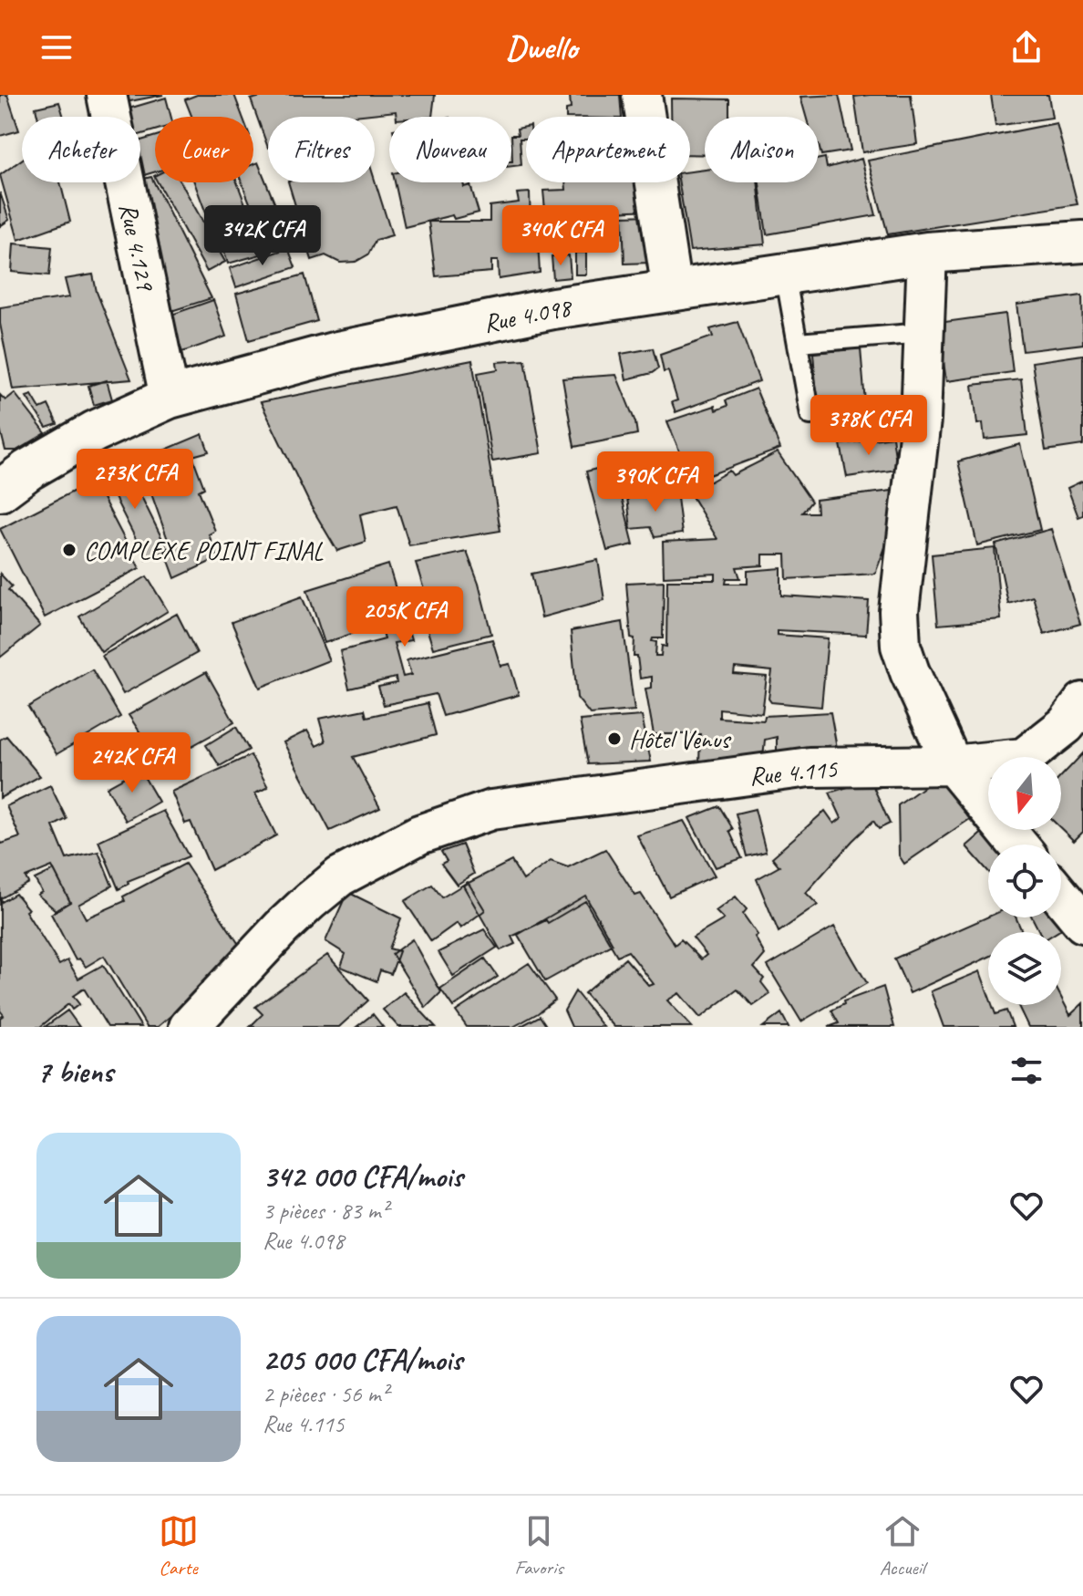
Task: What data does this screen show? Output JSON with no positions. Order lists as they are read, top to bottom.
{
  "streets": {
    "main road": ["Rue 4.098"],
    "street": ["Rue 4.129", "Rue 4.115"]
  },
  "crossings": [
    ["Rue 4.129", "Rue 4.098"]
  ],
  "places": ["COMPLEXE POINT FINAL", "Hôtel Venus"],
  "north": "bottom",
  "page": {
    "header": "Dwello",
    "chip": [
      "Acheter",
      "Louer",
      "Filtres",
      "Nouveau",
      "Appartement",
      "Maison"
    ],
    "price": [
      "342K CFA",
      "340K CFA",
      "378K CFA",
      "273K CFA",
      "390K CFA",
      "205K CFA",
      "242K CFA"
    ],
    "heading": "7 biens",
    "list": [
      {
        "name": "342 000 CFA/mois",
        "note": "3 pièces · 83 m² · Rue 4.098"
      },
      {
        "name": "205 000 CFA/mois",
        "note": "2 pièces · 56 m² · Rue 4.115"
      }
    ],
    "tabs": ["Carte", "Favoris", "Accueil"]
  }
}
